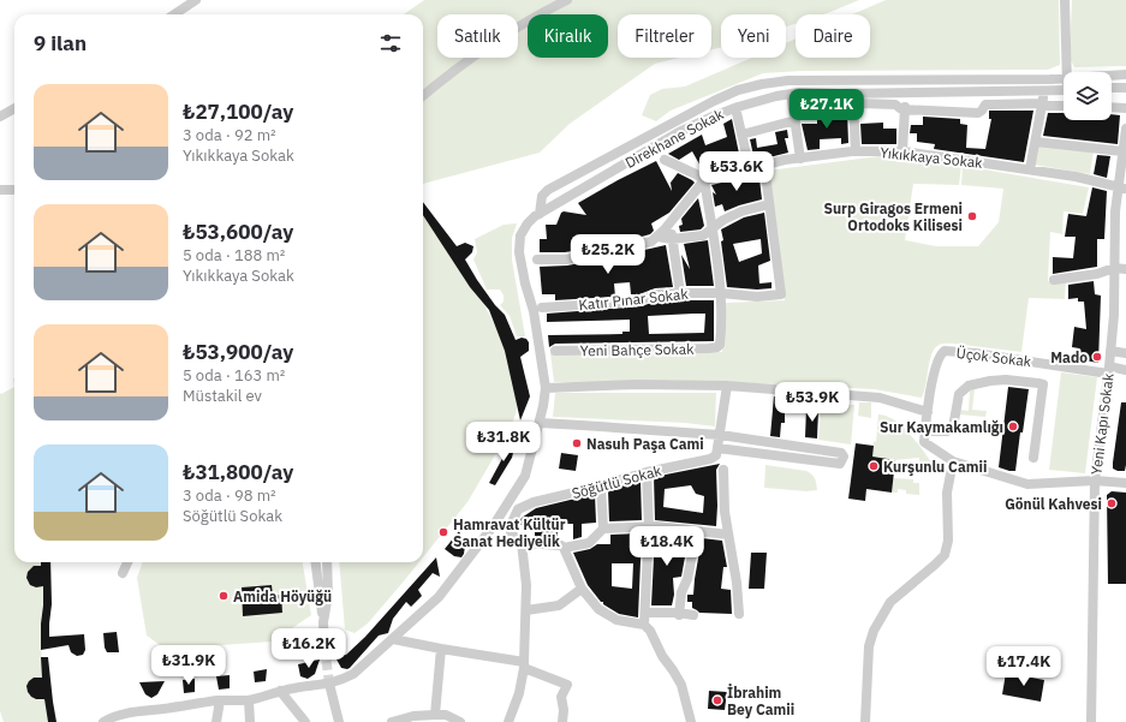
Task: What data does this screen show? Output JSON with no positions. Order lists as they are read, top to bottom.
{
  "streets": {
    "street": [
      "Direkhane Sokak",
      "Yıkıkkaya Sokak",
      "Katır Pınar Sokak",
      "Yeni Bahçe Sokak",
      "Üçok Sokak",
      "Yeni Kapı Sokak",
      "Söğütlü Sokak"
    ]
  },
  "crossings": [
    ["Yıkıkkaya Sokak", "Yeni Kapı Sokak"],
    ["Katır Pınar Sokak", "Yeni Bahçe Sokak"],
    ["Üçok Sokak", "Yeni Kapı Sokak"]
  ],
  "places": [
    "Surp Giragos Ermeni Ortodoks Kilisesi",
    "Mado",
    "Sur Kaymakamlığı",
    "Nasuh Paşa Cami",
    "Kurşunlu Camii",
    "Gönül Kahvesi",
    "Hamravat Kültür Sanat Hediyelik",
    "Amida Höyüğü",
    "İbrahim Bey Camii"
  ],
  "page": {
    "chip": [
      "Satılık",
      "Kiralık",
      "Filtreler",
      "Yeni",
      "Daire"
    ],
    "heading": "9 ilan",
    "list": [
      {
        "name": "₺27,100/ay",
        "note": "3 oda · 92 m² · Yıkıkkaya Sokak"
      },
      {
        "name": "₺53,600/ay",
        "note": "5 oda · 188 m² · Yıkıkkaya Sokak"
      },
      {
        "name": "₺53,900/ay",
        "note": "5 oda · 163 m² · Müstakil ev"
      },
      {
        "name": "₺31,800/ay",
        "note": "3 oda · 98 m² · Söğütlü Sokak"
      }
    ],
    "price": [
      "₺27.1K",
      "₺53.6K",
      "₺25.2K",
      "₺53.9K",
      "₺31.8K",
      "₺18.4K",
      "₺16.2K",
      "₺31.9K",
      "₺17.4K"
    ]
  }
}
